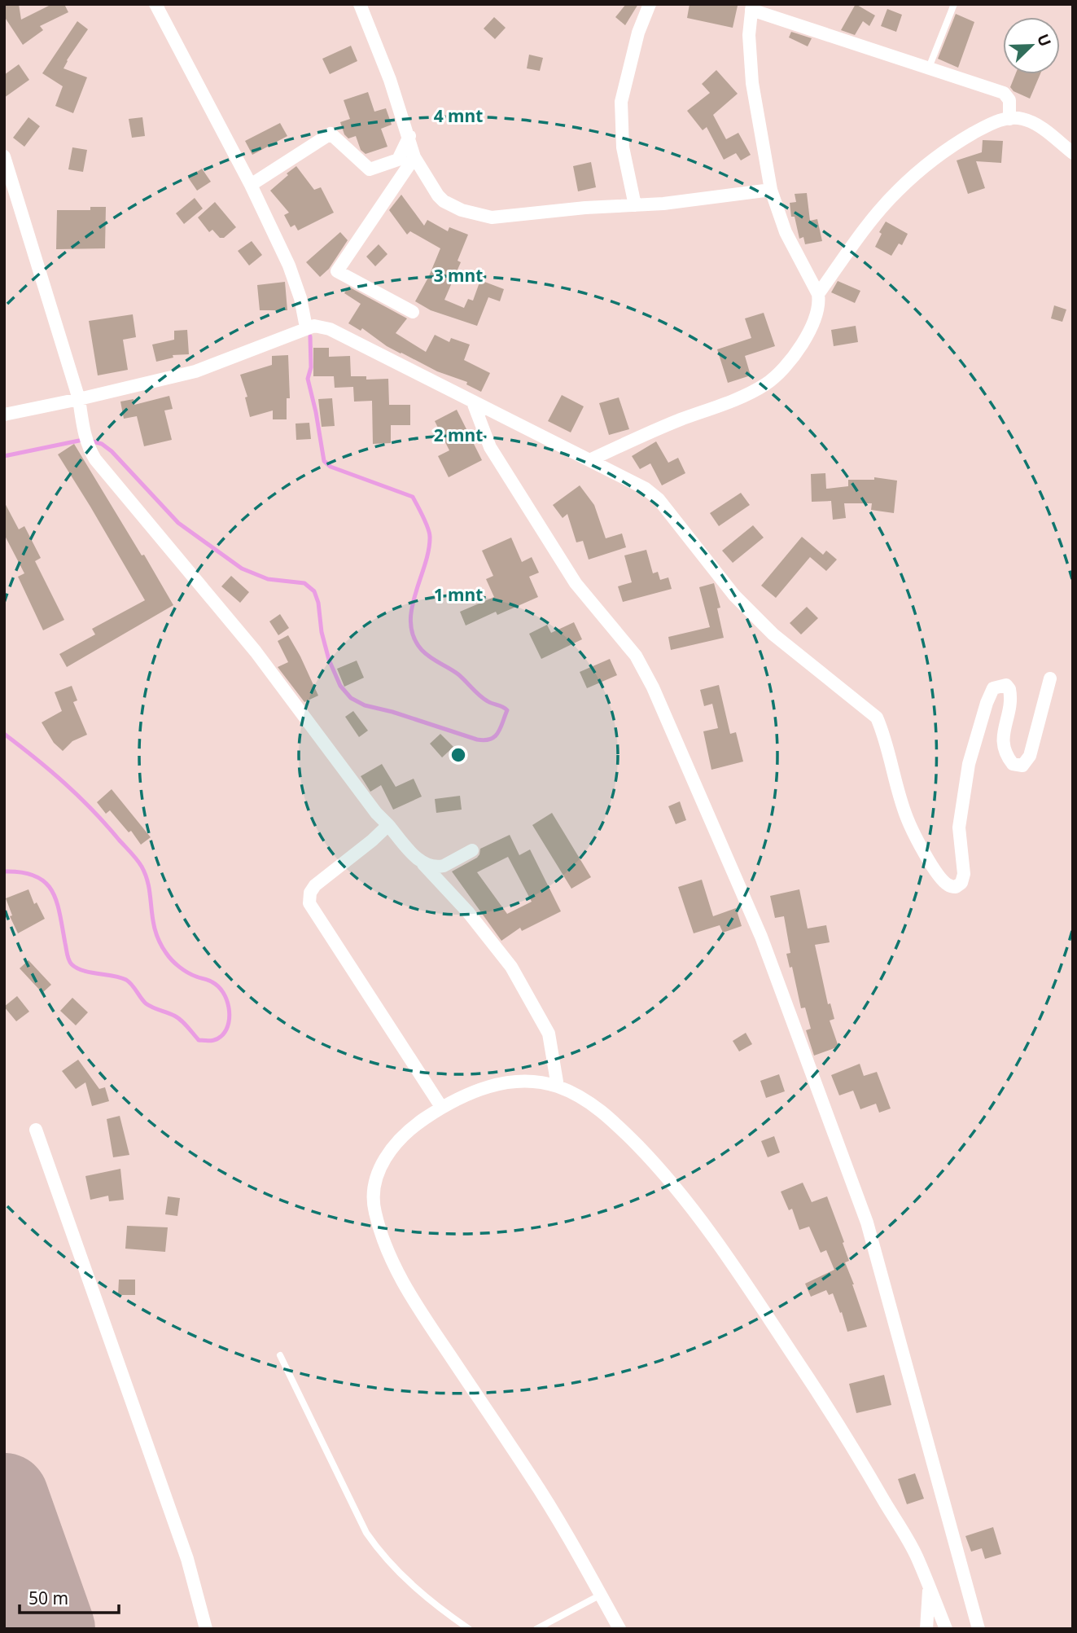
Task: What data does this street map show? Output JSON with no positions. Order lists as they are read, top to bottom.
{
  "scale_bar": "50 m",
  "north": "top right",
  "rings": [
    "4 mnt",
    "3 mnt",
    "2 mnt",
    "1 mnt"
  ]
}
